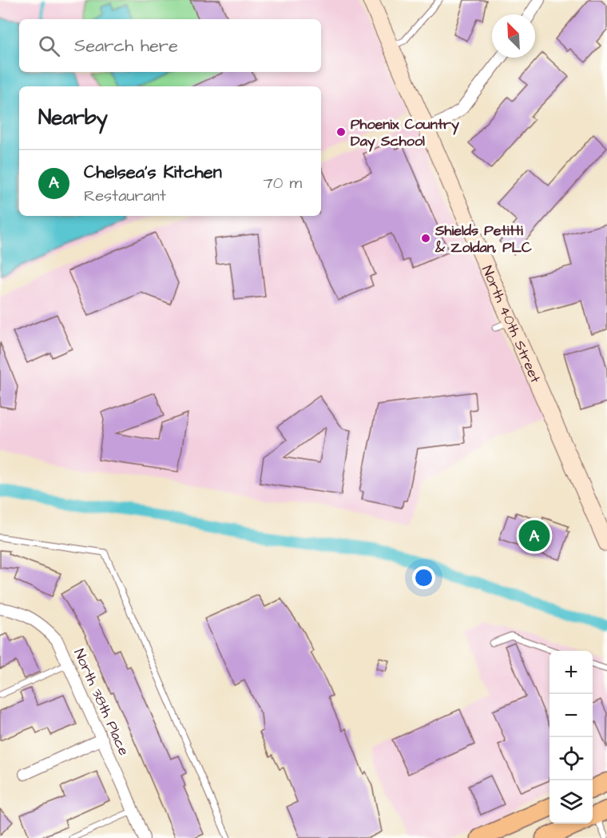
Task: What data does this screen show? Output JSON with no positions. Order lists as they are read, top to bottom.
{
  "streets": {
    "main road": ["North 40th Street"],
    "street": ["North 38th Place"]
  },
  "places": ["Phoenix Country Day School", "Shields Petitti & Zoldan, PLC"],
  "north": "top left",
  "page": {
    "search": "Search here",
    "heading": "Nearby",
    "list": [
      {
        "mark": "A",
        "name": "Chelsea's Kitchen",
        "note": "Restaurant",
        "value": "70 m"
      }
    ],
    "pins": "A",
    "map_buttons": ["+", "−"]
  }
}
